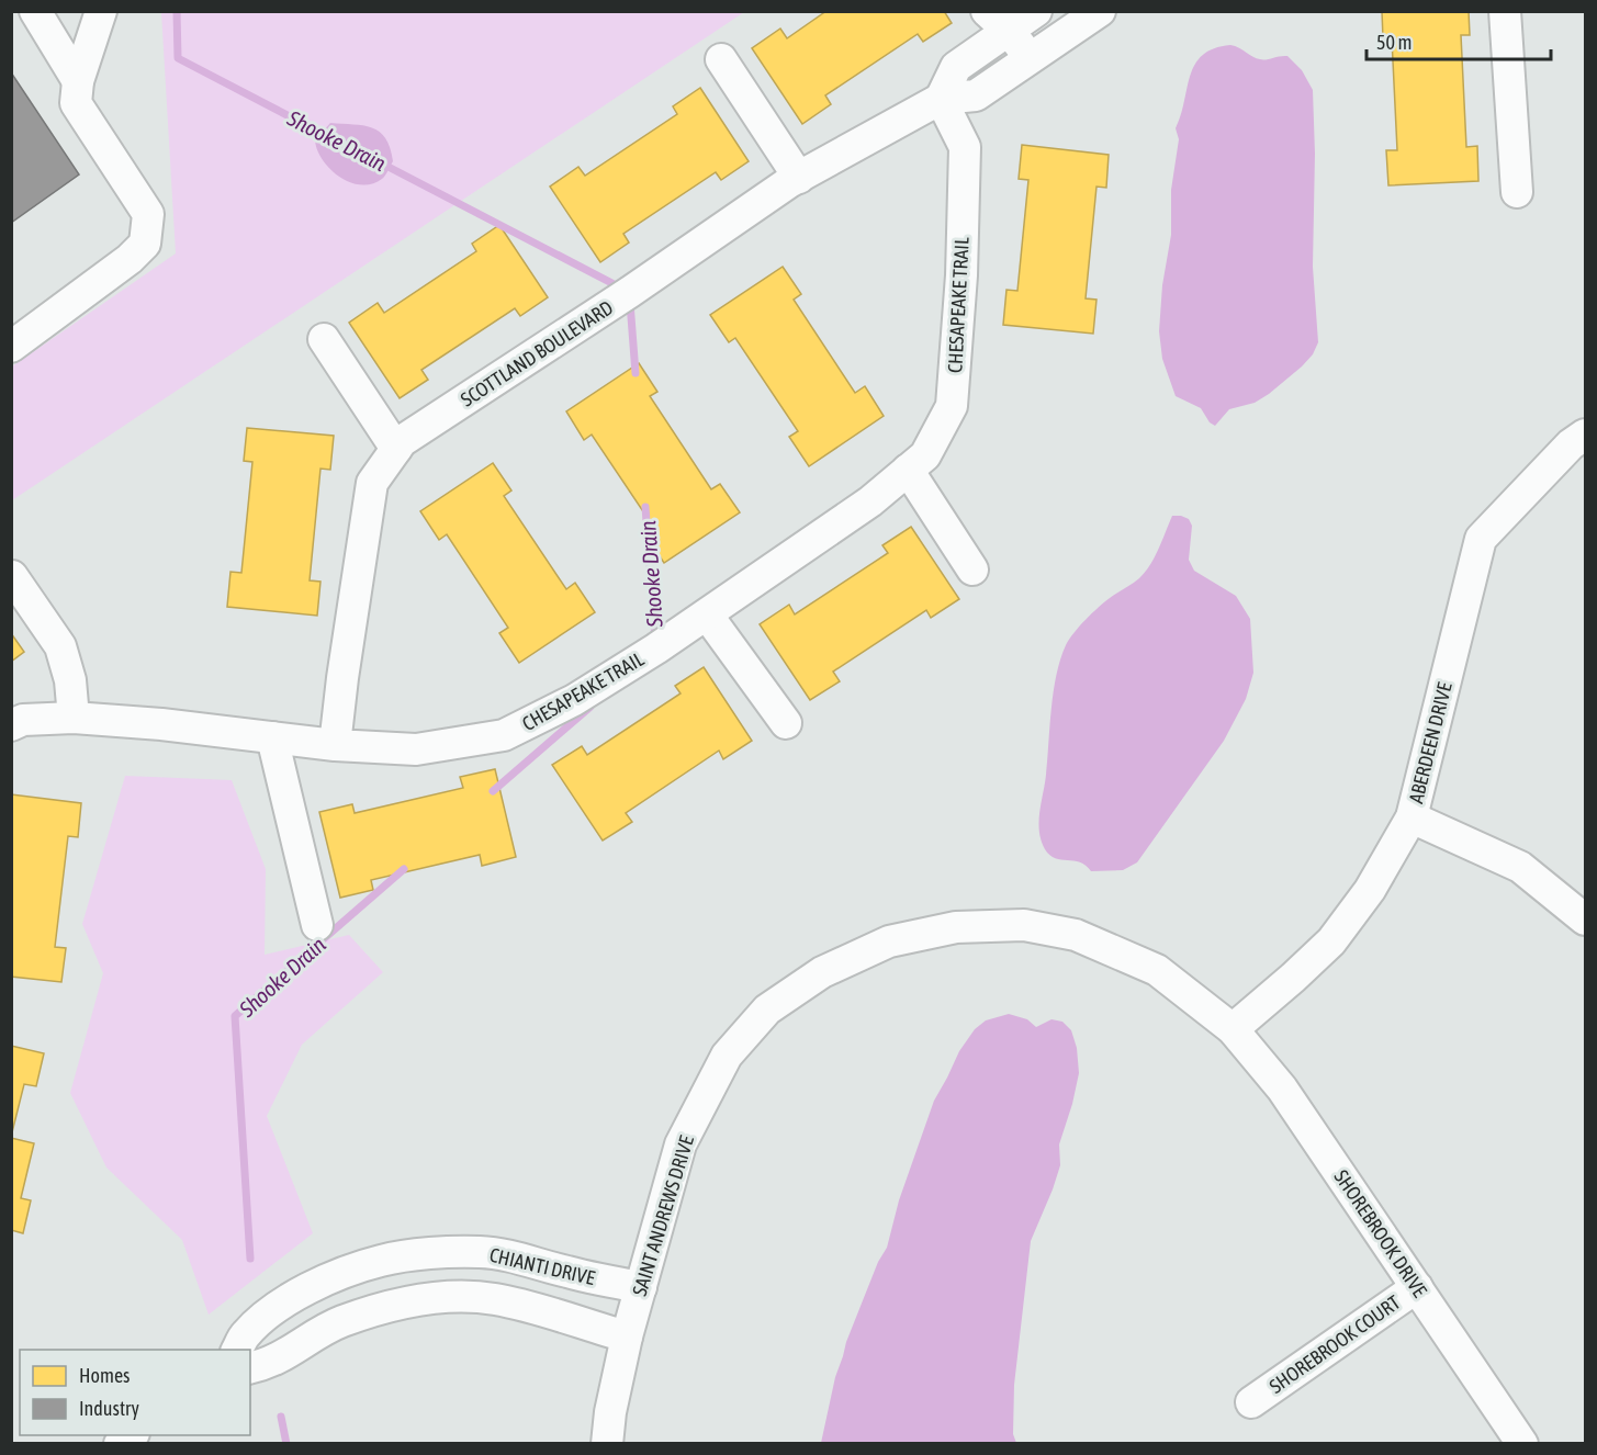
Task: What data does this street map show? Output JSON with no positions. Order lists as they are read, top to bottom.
{
  "streets": {
    "street": [
      "CHESAPEAKE TRAIL",
      "SCOTTLAND BOULEVARD",
      "ABERDEEN DRIVE",
      "SAINT ANDREWS DRIVE",
      "SHOREBROOK DRIVE",
      "CHIANTI DRIVE",
      "SHOREBROOK COURT"
    ]
  },
  "crossings": [
    ["CHESAPEAKE TRAIL", "SCOTTLAND BOULEVARD"],
    ["ABERDEEN DRIVE", "SAINT ANDREWS DRIVE"],
    ["ABERDEEN DRIVE", "SHOREBROOK DRIVE"],
    ["SAINT ANDREWS DRIVE", "SHOREBROOK DRIVE"],
    ["SAINT ANDREWS DRIVE", "CHIANTI DRIVE"],
    ["SHOREBROOK DRIVE", "SHOREBROOK COURT"]
  ],
  "water": ["Shooke Drain"],
  "legend": ["Homes", "Industry"],
  "scale_bar": "50 m"
}
